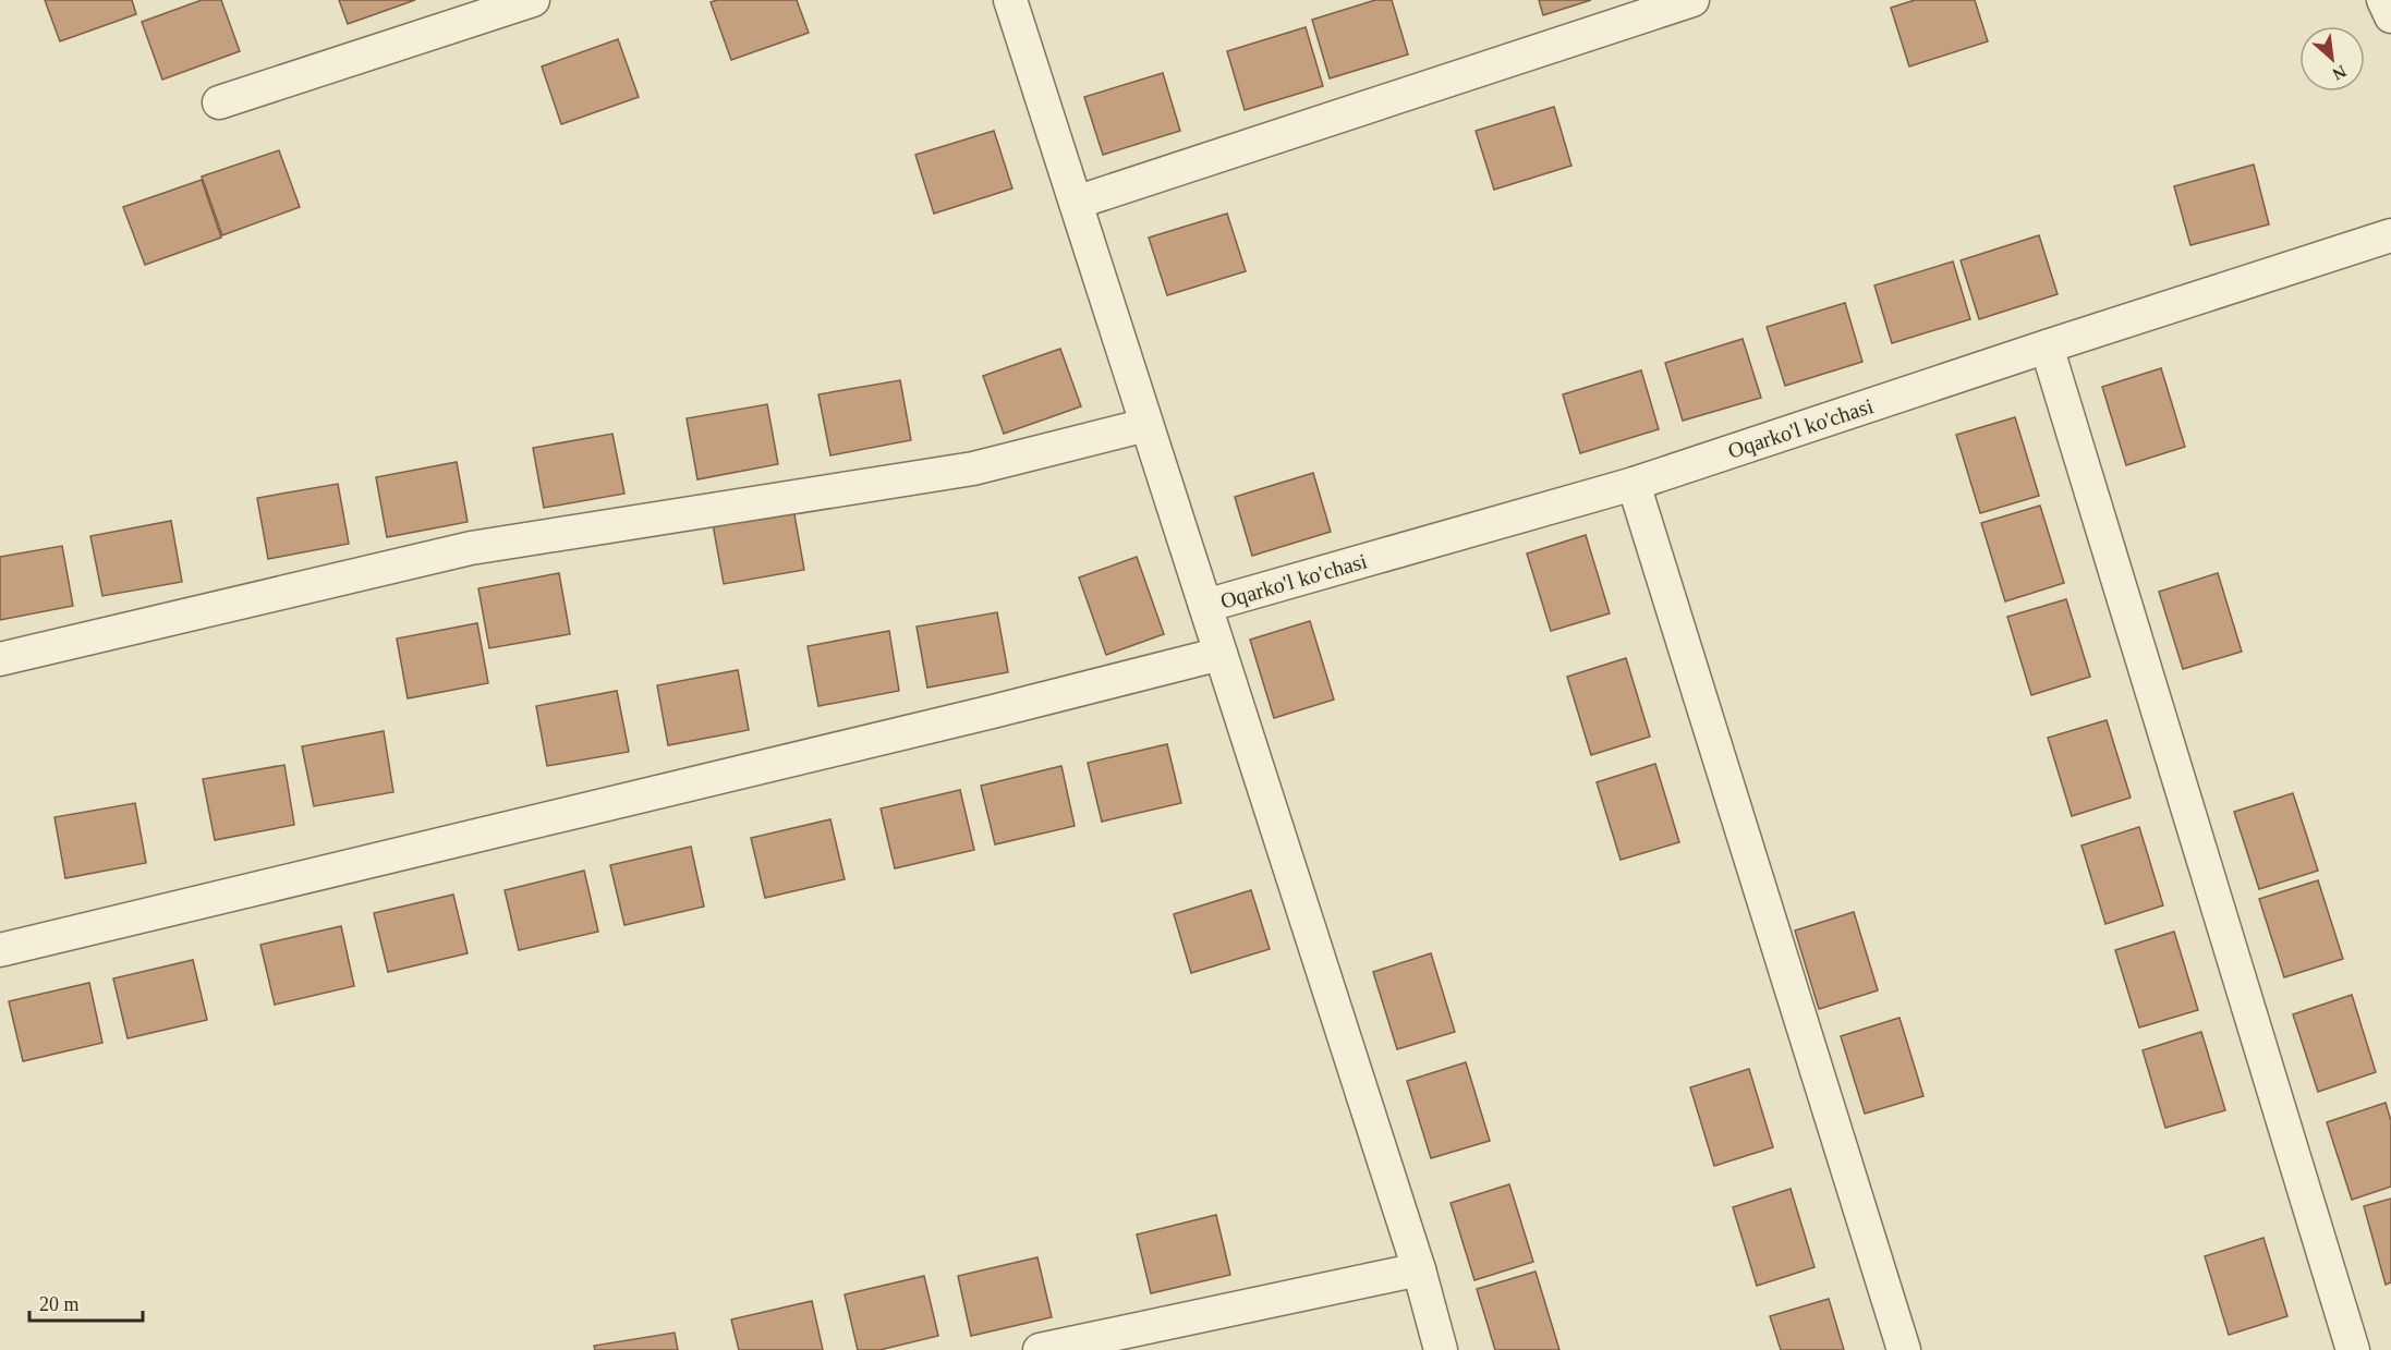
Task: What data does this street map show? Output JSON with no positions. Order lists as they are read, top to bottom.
{
  "streets": {
    "street": ["Oqarko'l ko'chasi"]
  },
  "scale_bar": "20 m",
  "north": "bottom right"
}
